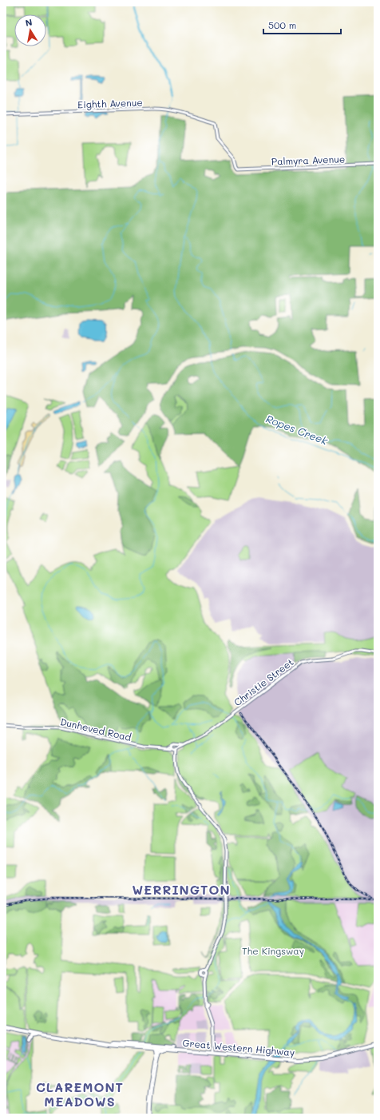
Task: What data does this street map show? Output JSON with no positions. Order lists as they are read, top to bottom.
{
  "streets": {
    "highway": ["Great Western Highway"],
    "main road": [
      "Eighth Avenue",
      "Palmyra Avenue",
      "Christie Street",
      "Dunheved Road"
    ]
  },
  "crossings": [
    ["Eighth Avenue", "Palmyra Avenue"],
    ["Christie Street", "Dunheved Road"]
  ],
  "districts": ["WERRINGTON", "CLAREMONT MEADOWS"],
  "water": ["Ropes Creek"],
  "parks": ["The Kingsway"],
  "scale_bar": "500 m",
  "north": "top"
}
